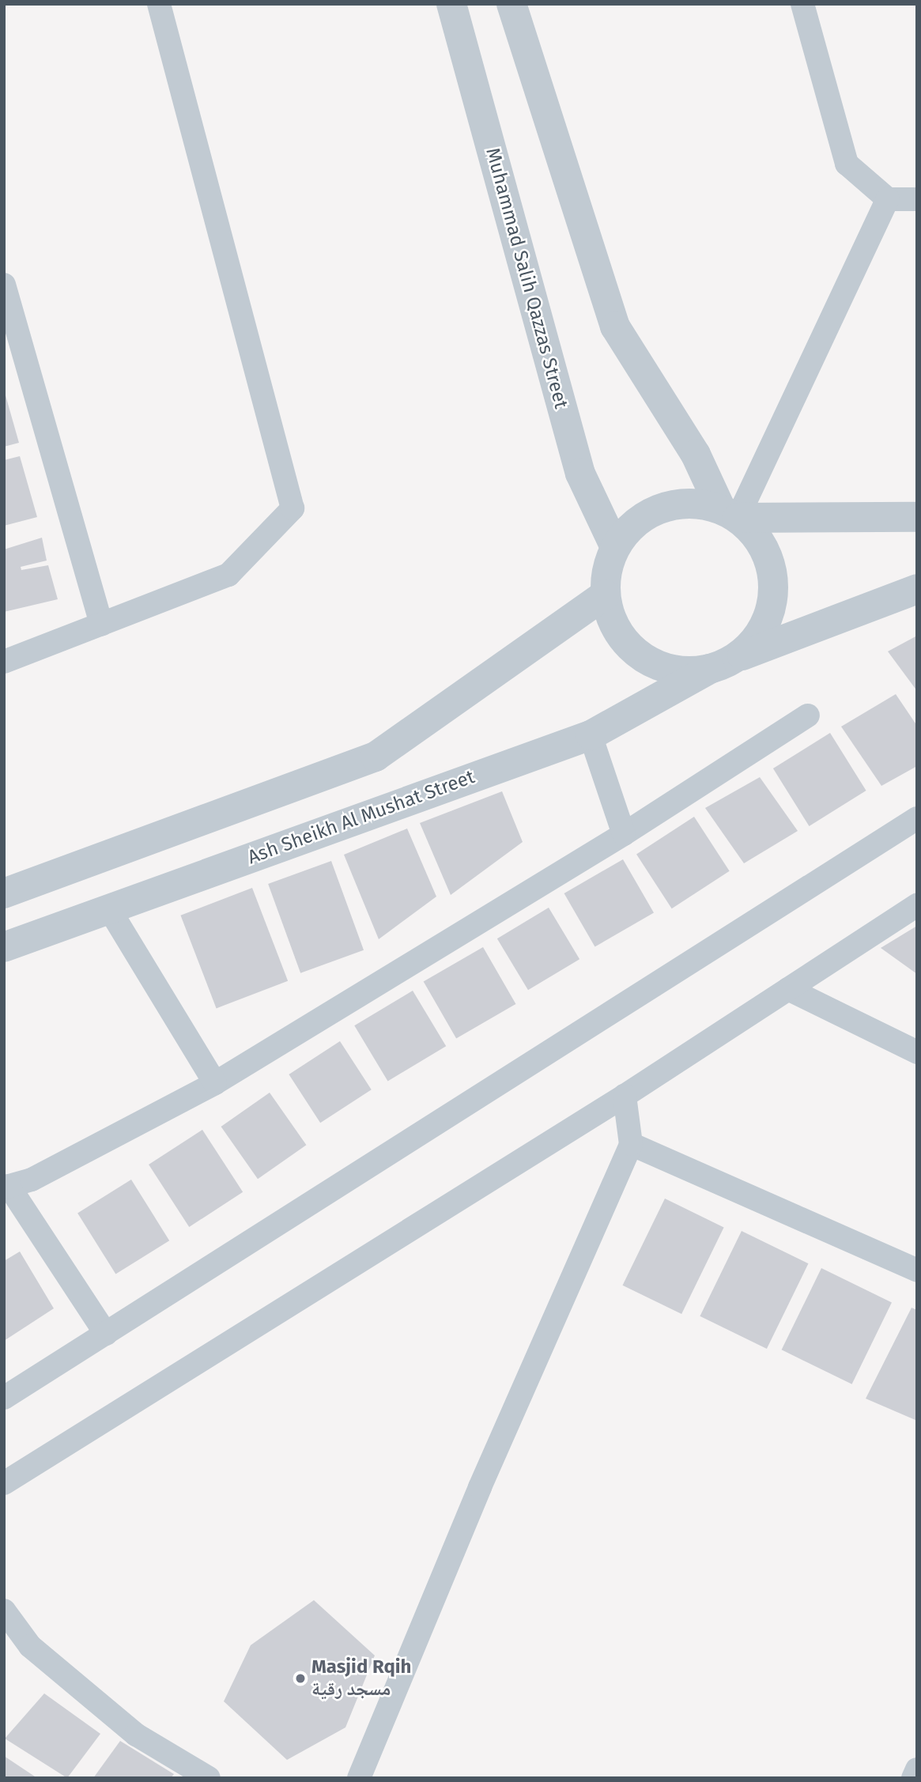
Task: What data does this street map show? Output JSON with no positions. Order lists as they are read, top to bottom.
{
  "streets": {
    "street": ["Muhammad Salih Qazzas Street", "Ash Sheikh Al Mushat Street"]
  },
  "crossings": [
    ["Muhammad Salih Qazzas Street", "Ash Sheikh Al Mushat Street"]
  ],
  "places": ["Masjid Rqih مسجد رقية"]
}
